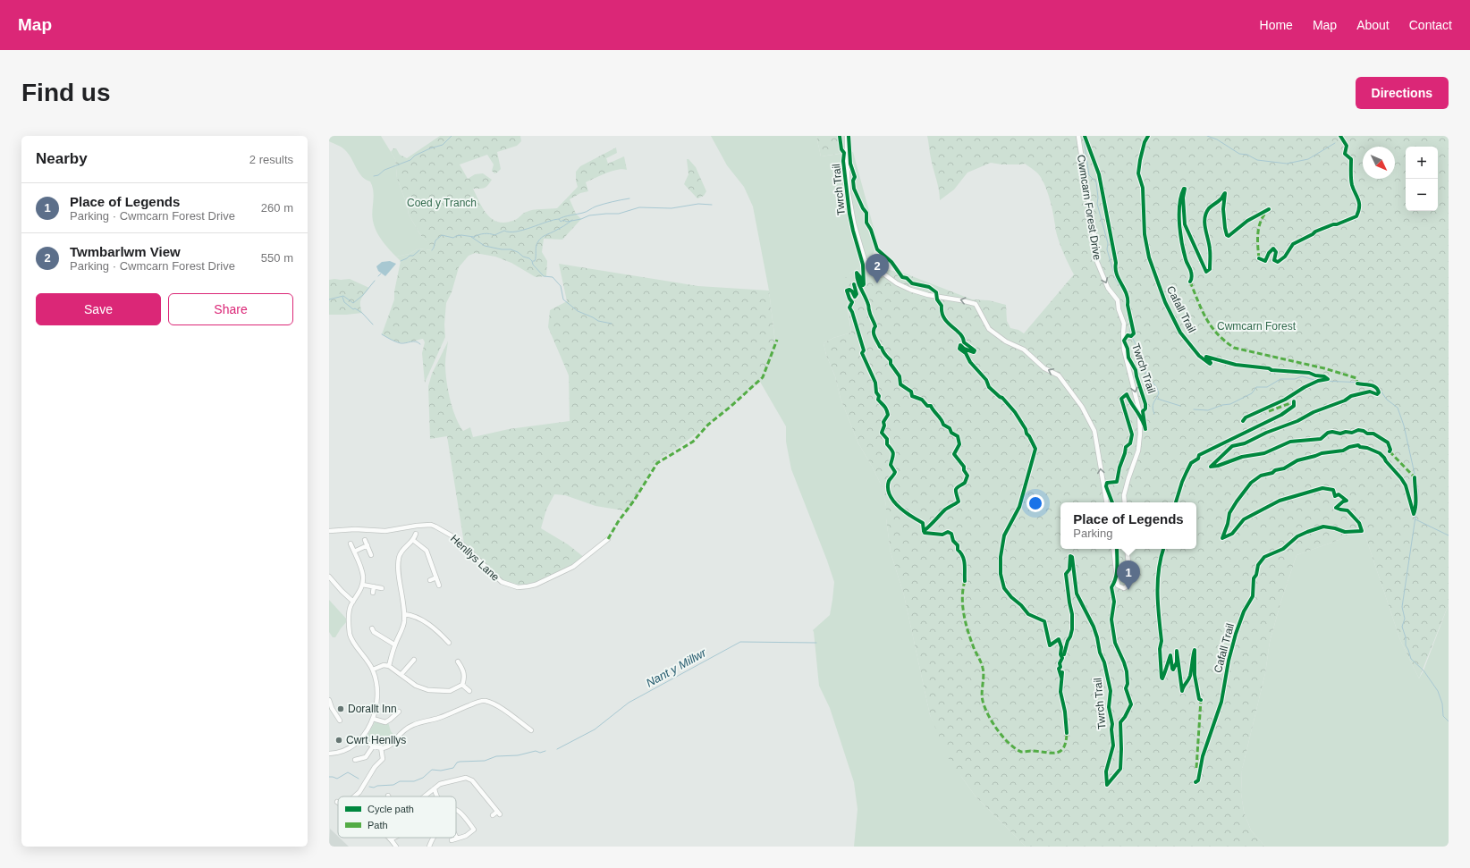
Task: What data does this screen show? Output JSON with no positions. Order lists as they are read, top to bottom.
{
  "streets": {
    "street": ["Cwmcarn Forest Drive", "Henllys Lane"],
    "cycle path": ["Twrch Trail", "Cafall Trail"]
  },
  "one_way": ["Cwmcarn Forest Drive"],
  "water": ["Nant y Millwr"],
  "parks": ["Coed y Tranch", "Cwmcarn Forest"],
  "places": ["Dorallt Inn", "Cwrt Henllys"],
  "legend": ["Cycle path", "Path"],
  "north": "bottom right",
  "page": {
    "header": "Map",
    "nav": [
      "Home",
      "Map",
      "About",
      "Contact"
    ],
    "buttons": [
      "Directions",
      ["Save", "Share"]
    ],
    "title": "Find us",
    "heading": ["Nearby", "2 results"],
    "map_buttons": ["+", "−"],
    "list": [
      {
        "mark": "1",
        "name": "Place of Legends",
        "note": "Parking · Cwmcarn Forest Drive",
        "value": "260 m"
      },
      {
        "mark": "2",
        "name": "Twmbarlwm View",
        "note": "Parking · Cwmcarn Forest Drive",
        "value": "550 m"
      }
    ],
    "pins": ["2", "1"],
    "popup": ["Place of Legends", "Parking"]
  }
}
